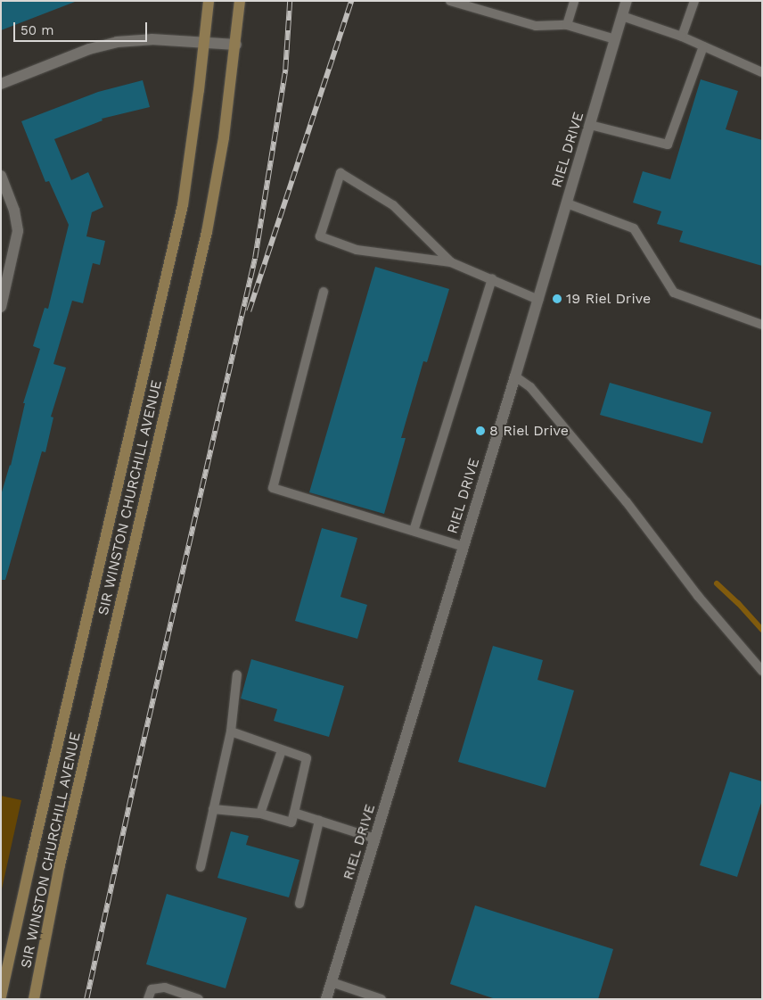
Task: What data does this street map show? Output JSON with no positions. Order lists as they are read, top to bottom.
{
  "streets": {
    "main road": ["SIR WINSTON CHURCHILL AVENUE"],
    "street": ["RIEL DRIVE"]
  },
  "places": ["19 Riel Drive", "8 Riel Drive"],
  "scale_bar": "50 m"
}
